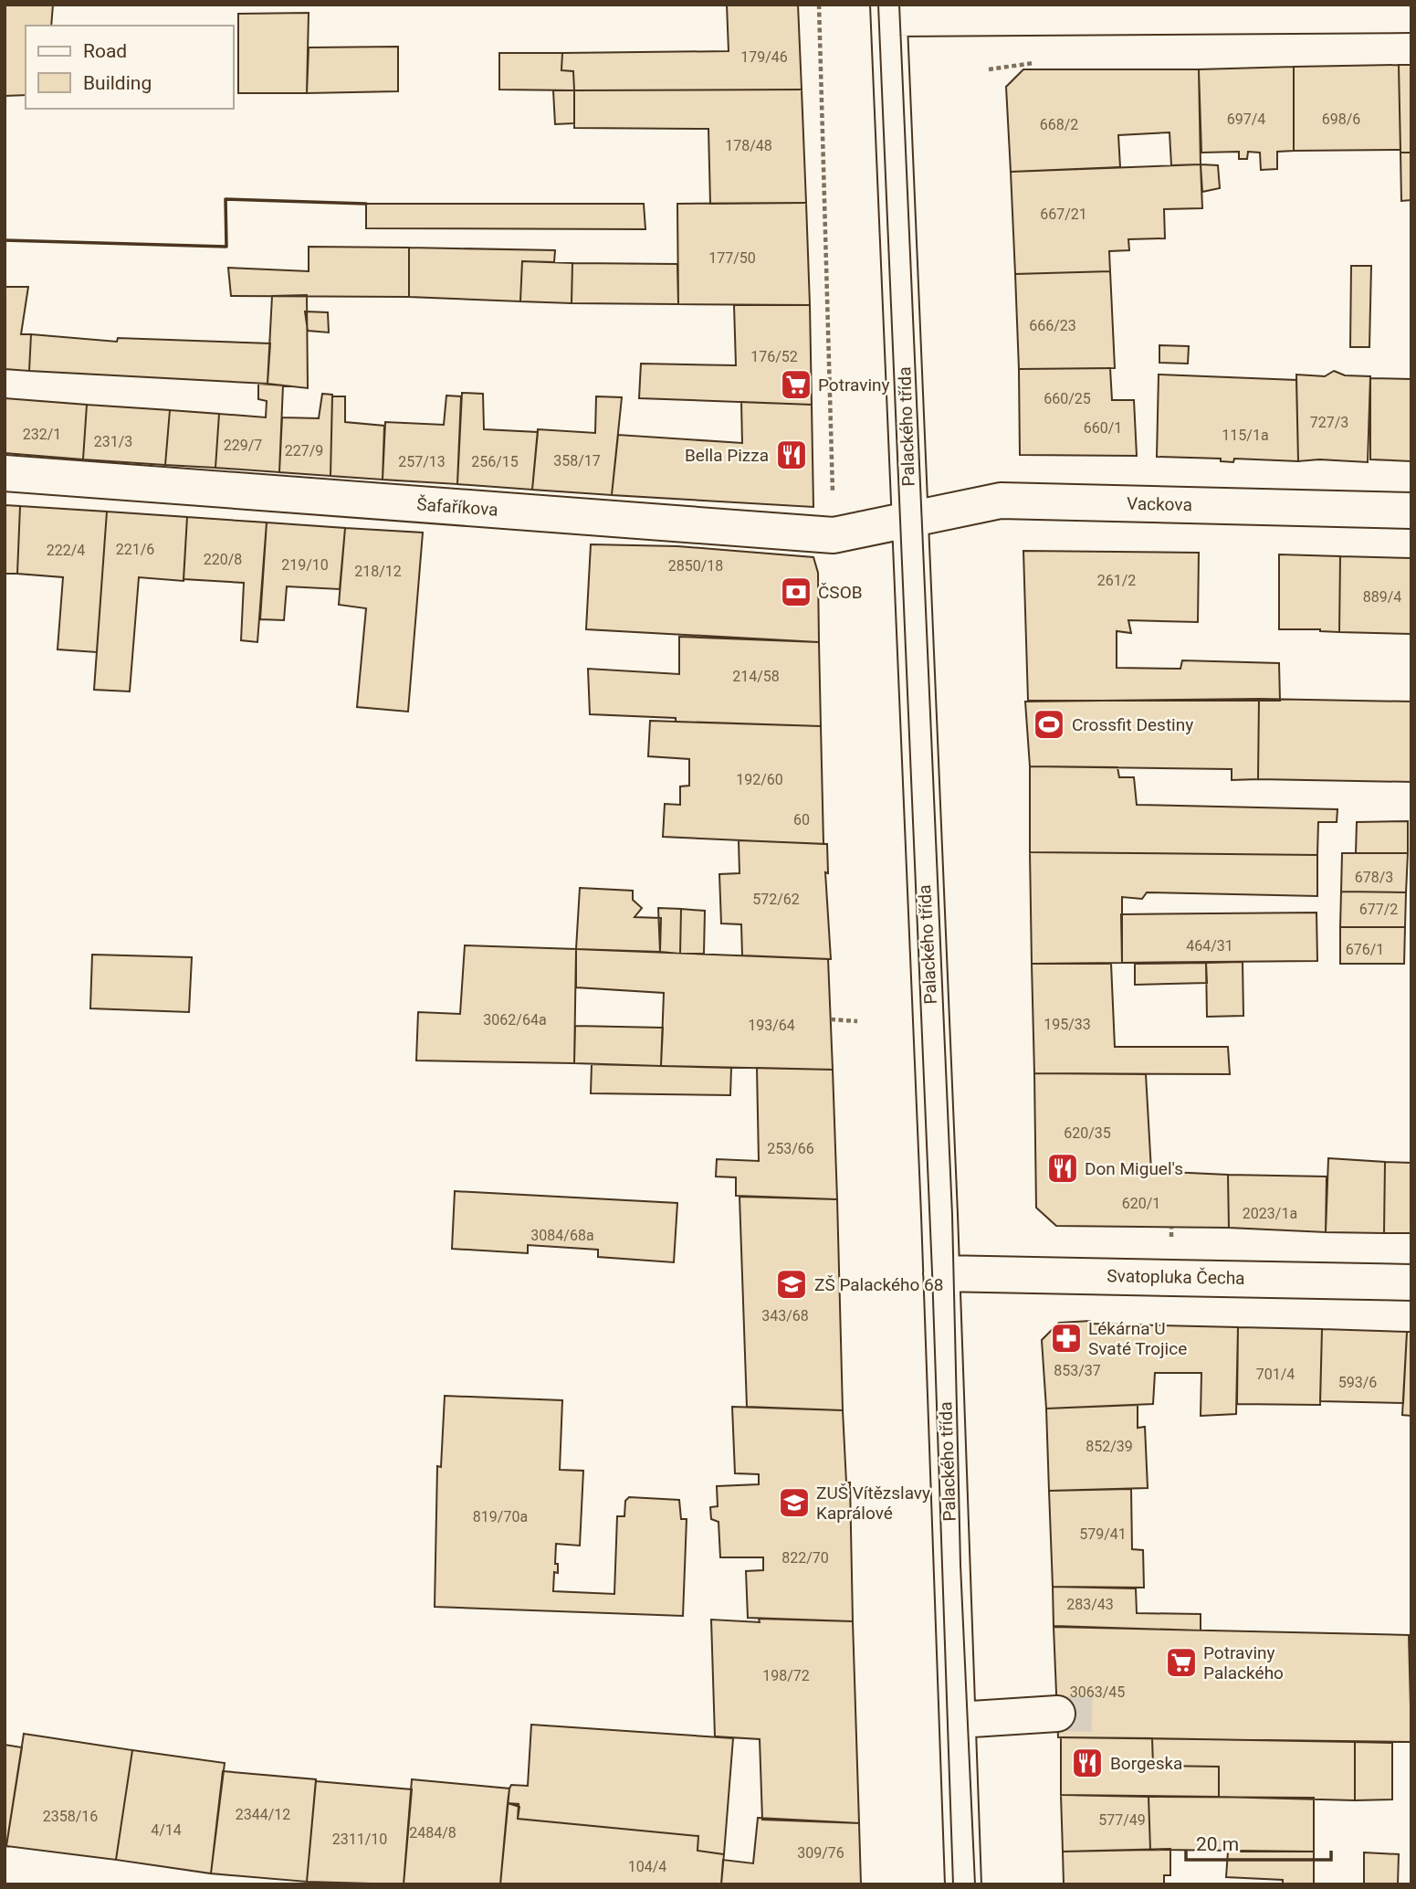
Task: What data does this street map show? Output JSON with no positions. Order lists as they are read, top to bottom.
{
  "streets": {
    "street": [
      "Palackého třída",
      "Vackova",
      "Šafaříkova",
      "Svatopluka Čecha"
    ]
  },
  "crossings": [
    ["Palackého třída", "Vackova"],
    ["Palackého třída", "Šafaříkova"],
    ["Palackého třída", "Svatopluka Čecha"],
    ["Vackova", "Šafaříkova"]
  ],
  "places": {
    "supermarket": ["Potraviny", "Potraviny Palackého"],
    "restaurant": ["Bella Pizza", "Don Miguel's", "Borgeska"],
    "bank": ["ČSOB"],
    "sports": ["Crossfit Destiny"],
    "school or university": ["ZŠ Palackého 68", "ZUŠ Vítězslavy Kaprálové"],
    "pharmacy": ["Lékárna U Svaté Trojice"]
  },
  "house_numbers": [
    "179/46",
    "697/4",
    "698/6",
    "668/2",
    "178/48",
    "667/21",
    "177/50",
    "666/23",
    "176/52",
    "660/25",
    "727/3",
    "660/1",
    "232/1",
    "115/1a",
    "231/3",
    "229/7",
    "227/9",
    "358/17",
    "257/13",
    "256/15",
    "221/6",
    "222/4",
    "220/8",
    "219/10",
    "2850/18",
    "218/12",
    "261/2",
    "889/4",
    "214/58",
    "192/60",
    "60",
    "678/3",
    "572/62",
    "677/2",
    "464/31",
    "676/1",
    "3062/64a",
    "195/33",
    "193/64",
    "620/35",
    "253/66",
    "620/1",
    "2023/1a",
    "3084/68a",
    "343/68",
    "853/37",
    "701/4",
    "593/6",
    "852/39",
    "819/70a",
    "579/41",
    "822/70",
    "283/43",
    "198/72",
    "3063/45",
    "2344/12",
    "2358/16",
    "577/49",
    "4/14",
    "2484/8",
    "2311/10",
    "309/76",
    "104/4"
  ],
  "legend": ["Road", "Building"],
  "scale_bar": "20 m"
}
